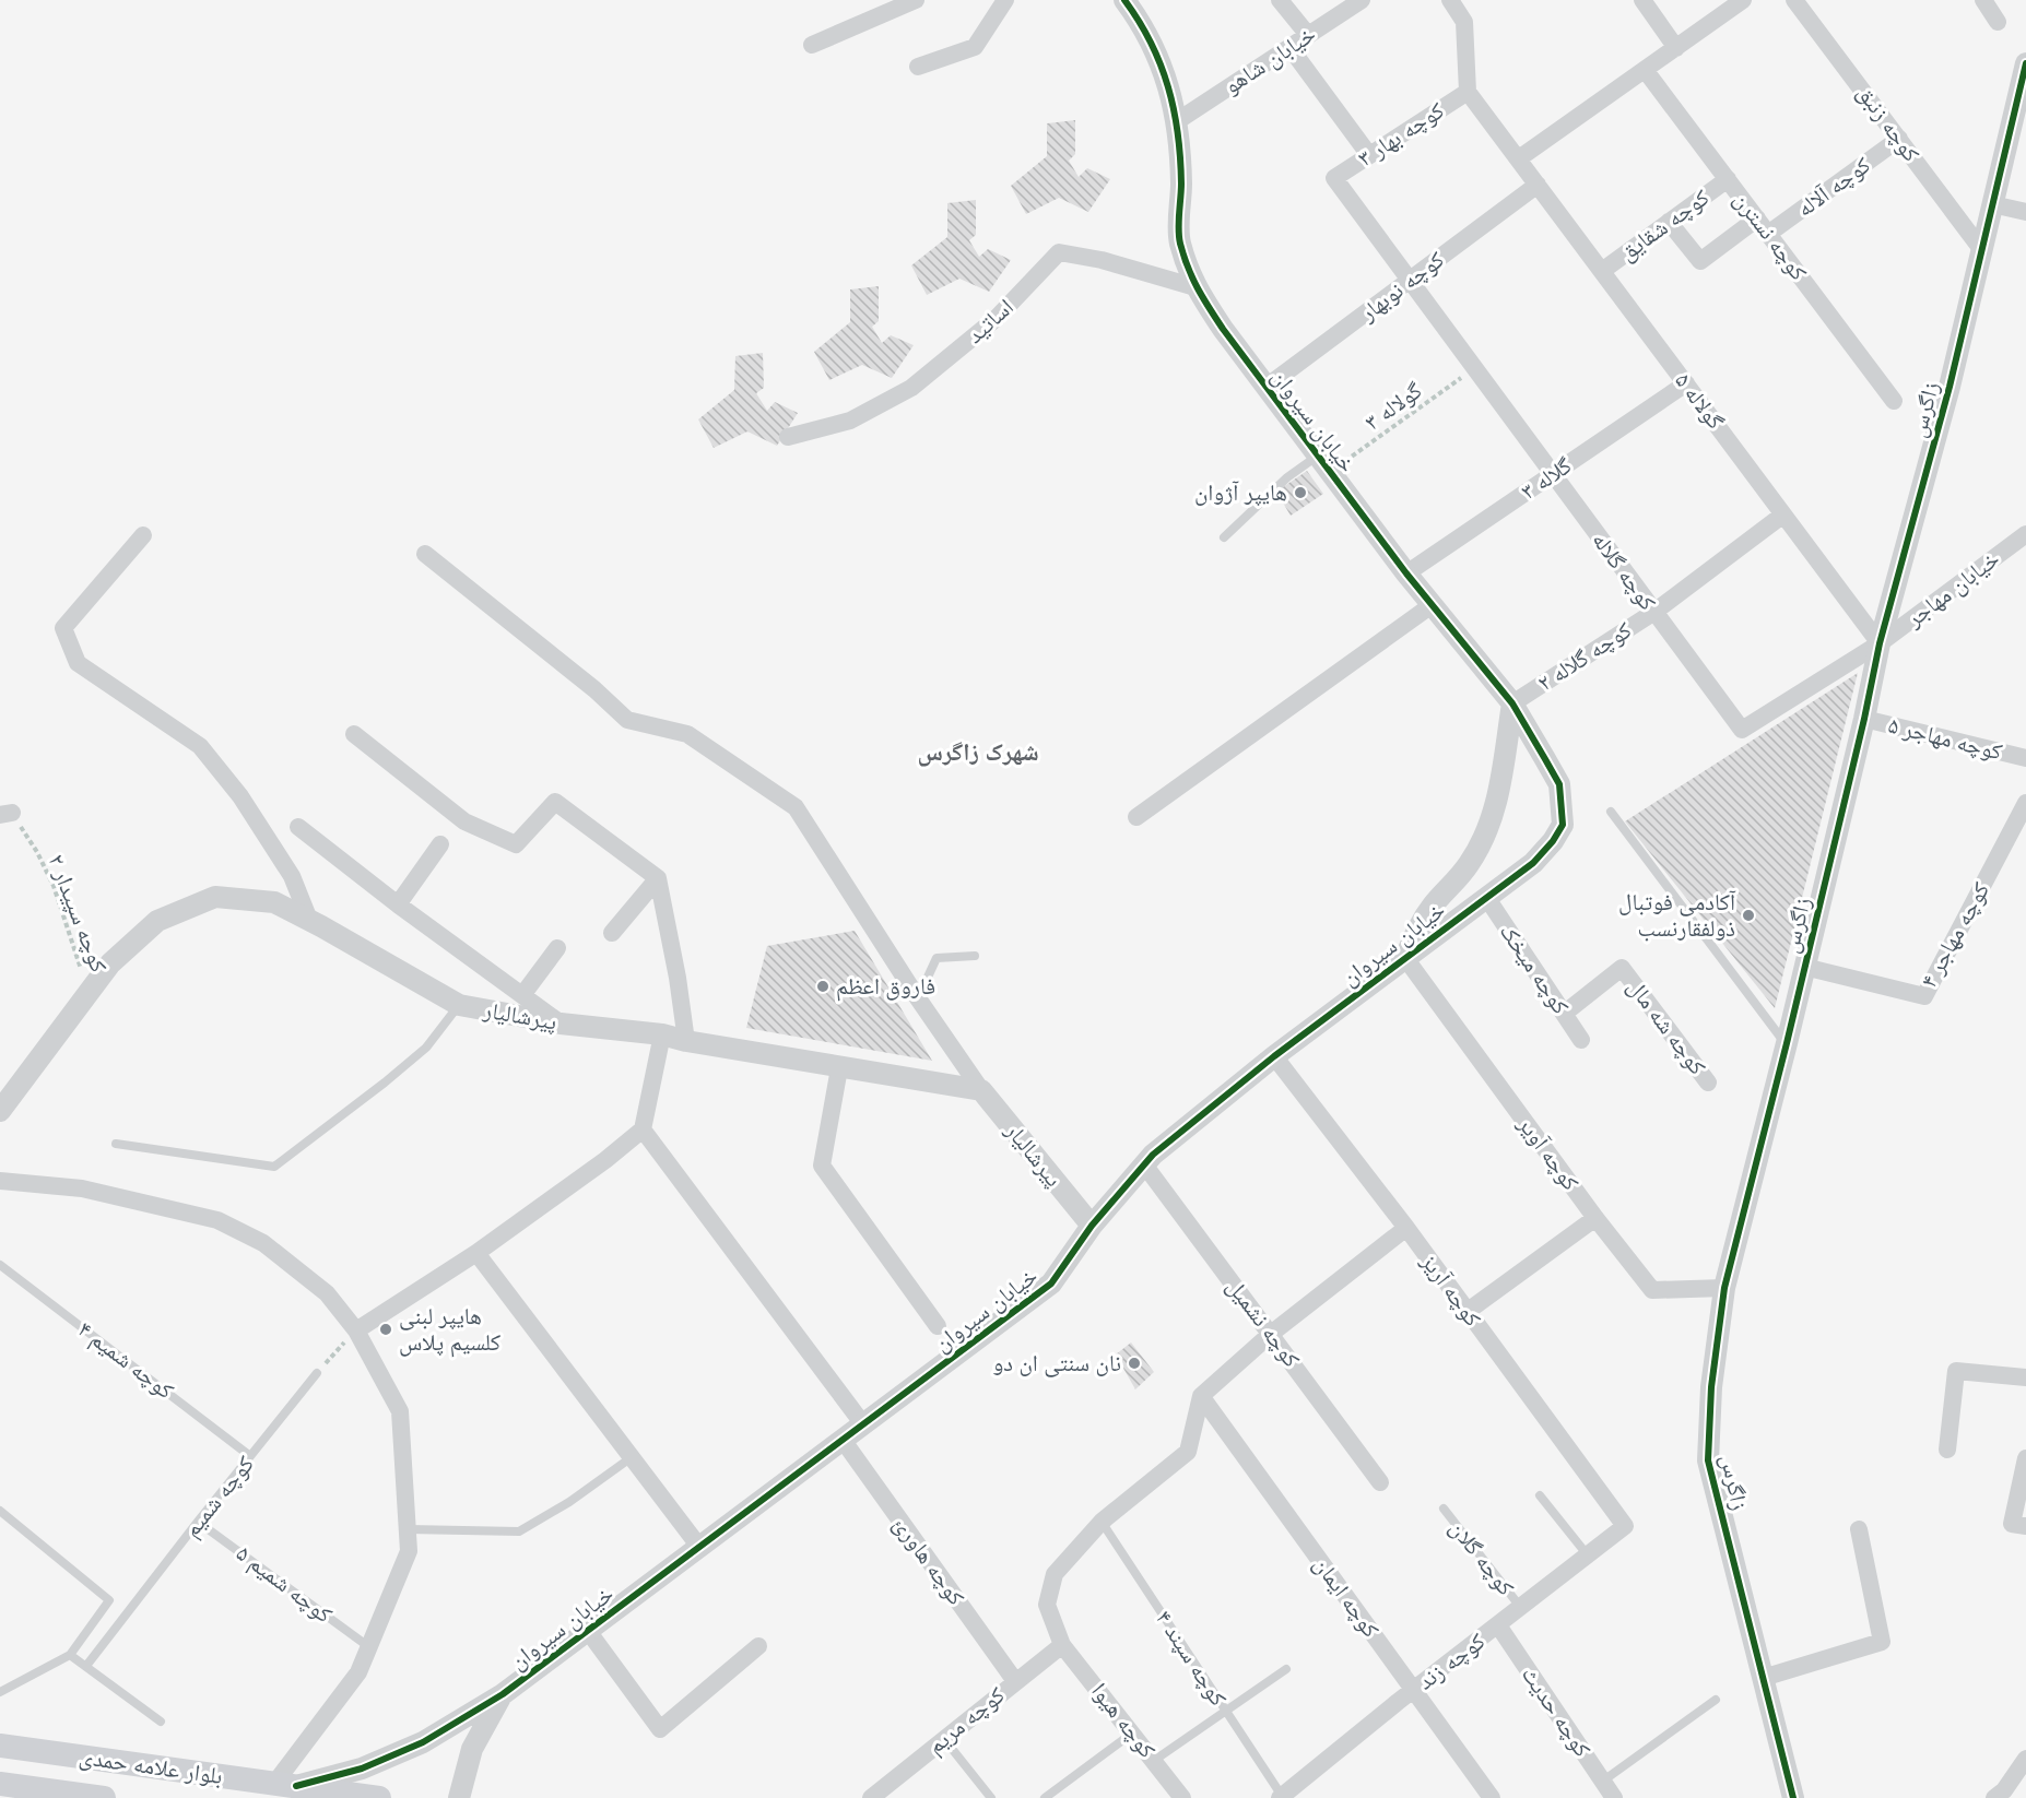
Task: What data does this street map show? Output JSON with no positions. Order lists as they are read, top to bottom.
{
  "streets": {
    "main road": ["بلوار علامه حمدی"],
    "street": [
      "خیابان شاهو",
      "کوچه زنبق",
      "کوچه بهار ۳",
      "کوچه آلاله",
      "کوچه شقایق",
      "کوچه نسترن",
      "کوچه نوبهار",
      "اساتید",
      "گولاله ۵",
      "زاگرس",
      "خیابان سیروان",
      "گلاله ۳",
      "کوچه گلاله",
      "خیابان مهاجر",
      "کوچه گلاله ۲",
      "کوچه مهاجر ۵",
      "کوچه مهاجر ۴",
      "کوچه میخک",
      "پیرشالیار",
      "کوچه شه مال",
      "کوچه آویر",
      "کوچه آریز",
      "کوچه نشمیل",
      "کوچه هاورئ",
      "کوچه ایمان",
      "کوچه زند",
      "کوچه حدیث",
      "کوچه مریم",
      "کوچه هیوا"
    ],
    "lane": [
      "کوچه شمیم ۴",
      "کوچه شمیم",
      "کوچه گلان",
      "کوچه شمیم ۵",
      "کوچه سپند ۴"
    ],
    "path": ["گولاله ۳", "کوچه سپیدار ۲"]
  },
  "crossings": [
    ["خیابان شاهو", "خیابان سیروان"],
    ["کوچه زنبق", "کوچه آلاله"],
    ["کوچه زنبق", "زاگرس"],
    ["کوچه بهار ۳", "گولاله ۵"],
    ["کوچه بهار ۳", "کوچه گلاله"],
    ["کوچه آلاله", "کوچه نسترن"],
    ["کوچه شقایق", "کوچه نسترن"],
    ["کوچه شقایق", "گولاله ۵"],
    ["کوچه نوبهار", "گولاله ۵"],
    ["کوچه نوبهار", "خیابان سیروان"],
    ["کوچه نوبهار", "کوچه گلاله"],
    ["اساتید", "خیابان سیروان"],
    ["گولاله ۵", "زاگرس"],
    ["گولاله ۵", "گلاله ۳"],
    ["گولاله ۵", "کوچه گلاله"],
    ["گولاله ۵", "خیابان مهاجر"],
    ["گولاله ۵", "کوچه گلاله ۲"],
    ["گولاله ۳", "خیابان سیروان"],
    ["گولاله ۳", "کوچه گلاله"],
    ["زاگرس", "کوچه گلاله"],
    ["زاگرس", "خیابان مهاجر"],
    ["زاگرس", "کوچه مهاجر ۵"],
    ["زاگرس", "کوچه مهاجر ۴"],
    ["زاگرس", "کوچه آویر"],
    ["خیابان سیروان", "گلاله ۳"],
    ["خیابان سیروان", "کوچه گلاله ۲"],
    ["خیابان سیروان", "کوچه میخک"],
    ["خیابان سیروان", "پیرشالیار"],
    ["خیابان سیروان", "کوچه آویر"],
    ["خیابان سیروان", "کوچه آریز"],
    ["خیابان سیروان", "کوچه نشمیل"],
    ["خیابان سیروان", "کوچه هاورئ"],
    ["خیابان سیروان", "بلوار علامه حمدی"],
    ["گلاله ۳", "کوچه گلاله"],
    ["کوچه گلاله", "خیابان مهاجر"],
    ["کوچه گلاله", "کوچه گلاله ۲"],
    ["کوچه سپیدار ۲", "پیرشالیار"],
    ["کوچه میخک", "کوچه شه مال"],
    ["کوچه آریز", "کوچه زند"],
    ["کوچه شمیم ۴", "کوچه شمیم"],
    ["کوچه شمیم", "کوچه شمیم ۵"],
    ["کوچه گلان", "کوچه زند"],
    ["کوچه هاورئ", "کوچه مریم"],
    ["کوچه ایمان", "کوچه زند"],
    ["کوچه ایمان", "کوچه هیوا"],
    ["کوچه سپند ۴", "کوچه زند"],
    ["کوچه سپند ۴", "کوچه هیوا"],
    ["کوچه زند", "کوچه حدیث"],
    ["کوچه مریم", "کوچه هیوا"]
  ],
  "districts": ["شهرک زاگرس"],
  "places": [
    "هایپر آژوان",
    "آکادمی فوتبال ذولفقارنسب",
    "فاروق اعظم",
    "هایپر لبنی کلسیم پلاس",
    "نان سنتی ان دو"
  ]
}
